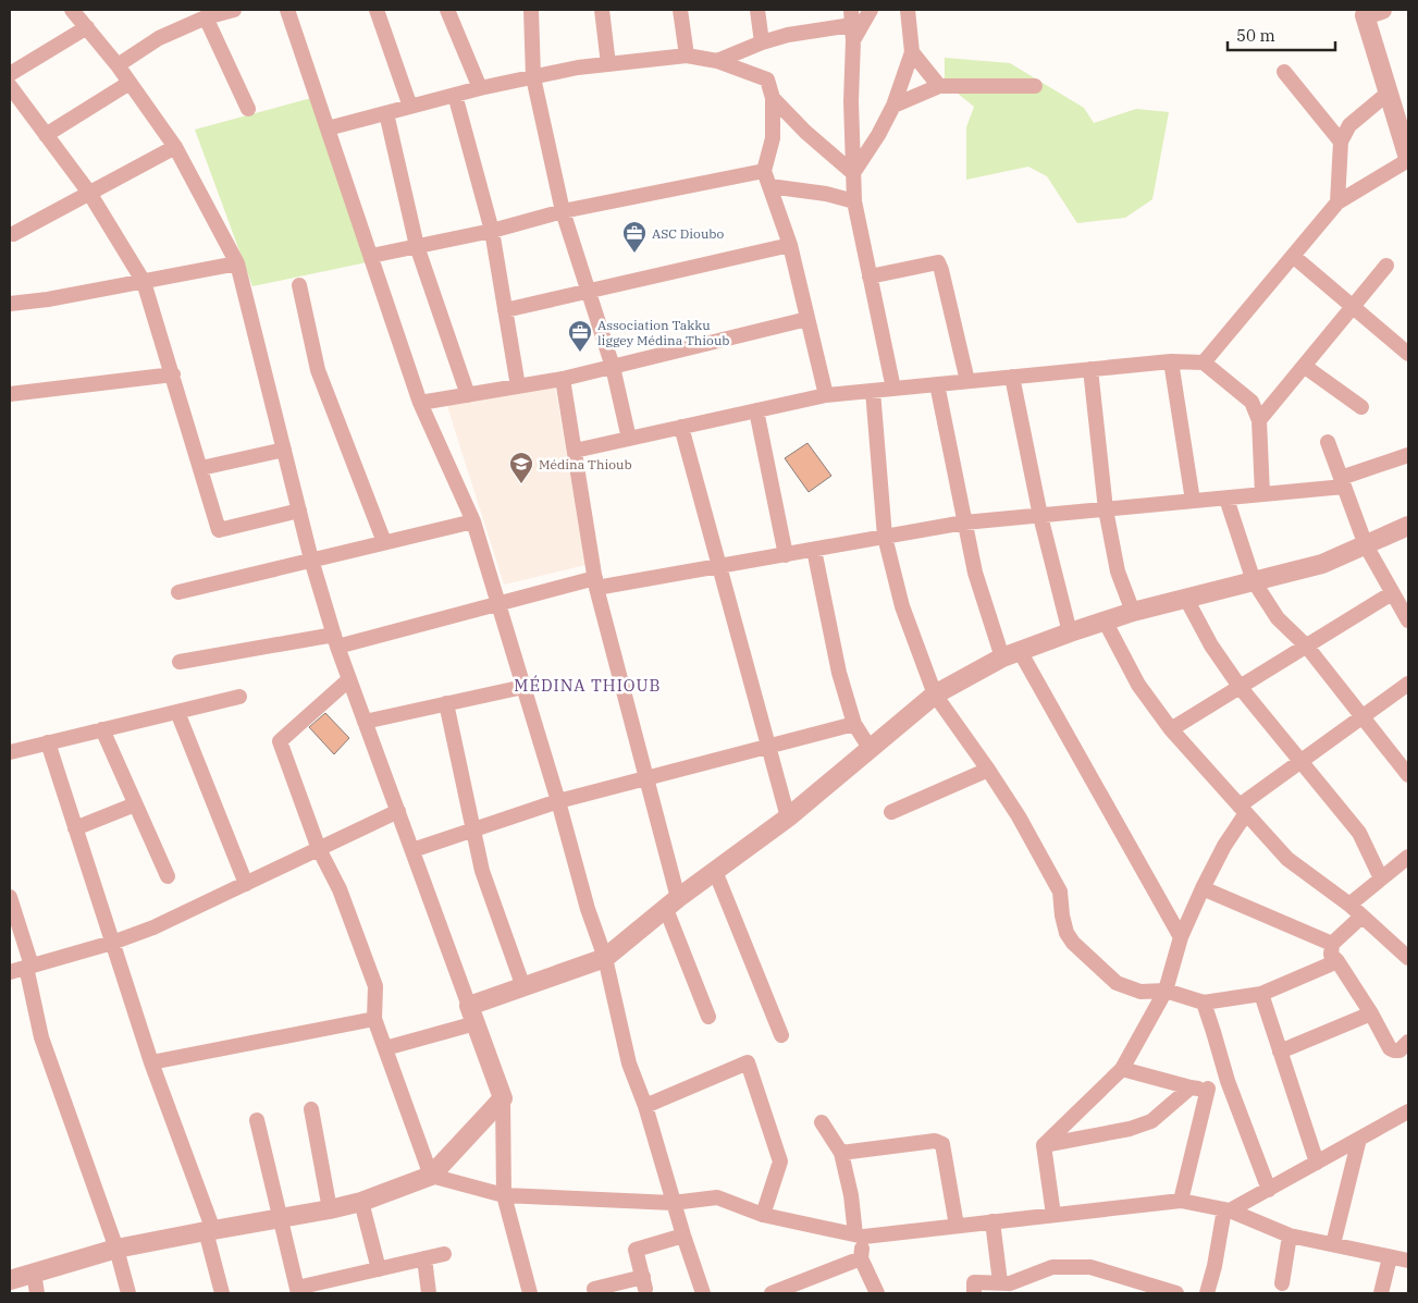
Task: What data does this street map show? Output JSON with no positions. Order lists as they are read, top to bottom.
{
  "districts": ["MÉDINA THIOUB"],
  "places": {
    "office": ["ASC Dioubo", "Association Takku liggey Médina Thioub"],
    "school or university": ["Médina Thioub"]
  },
  "scale_bar": "50 m"
}
